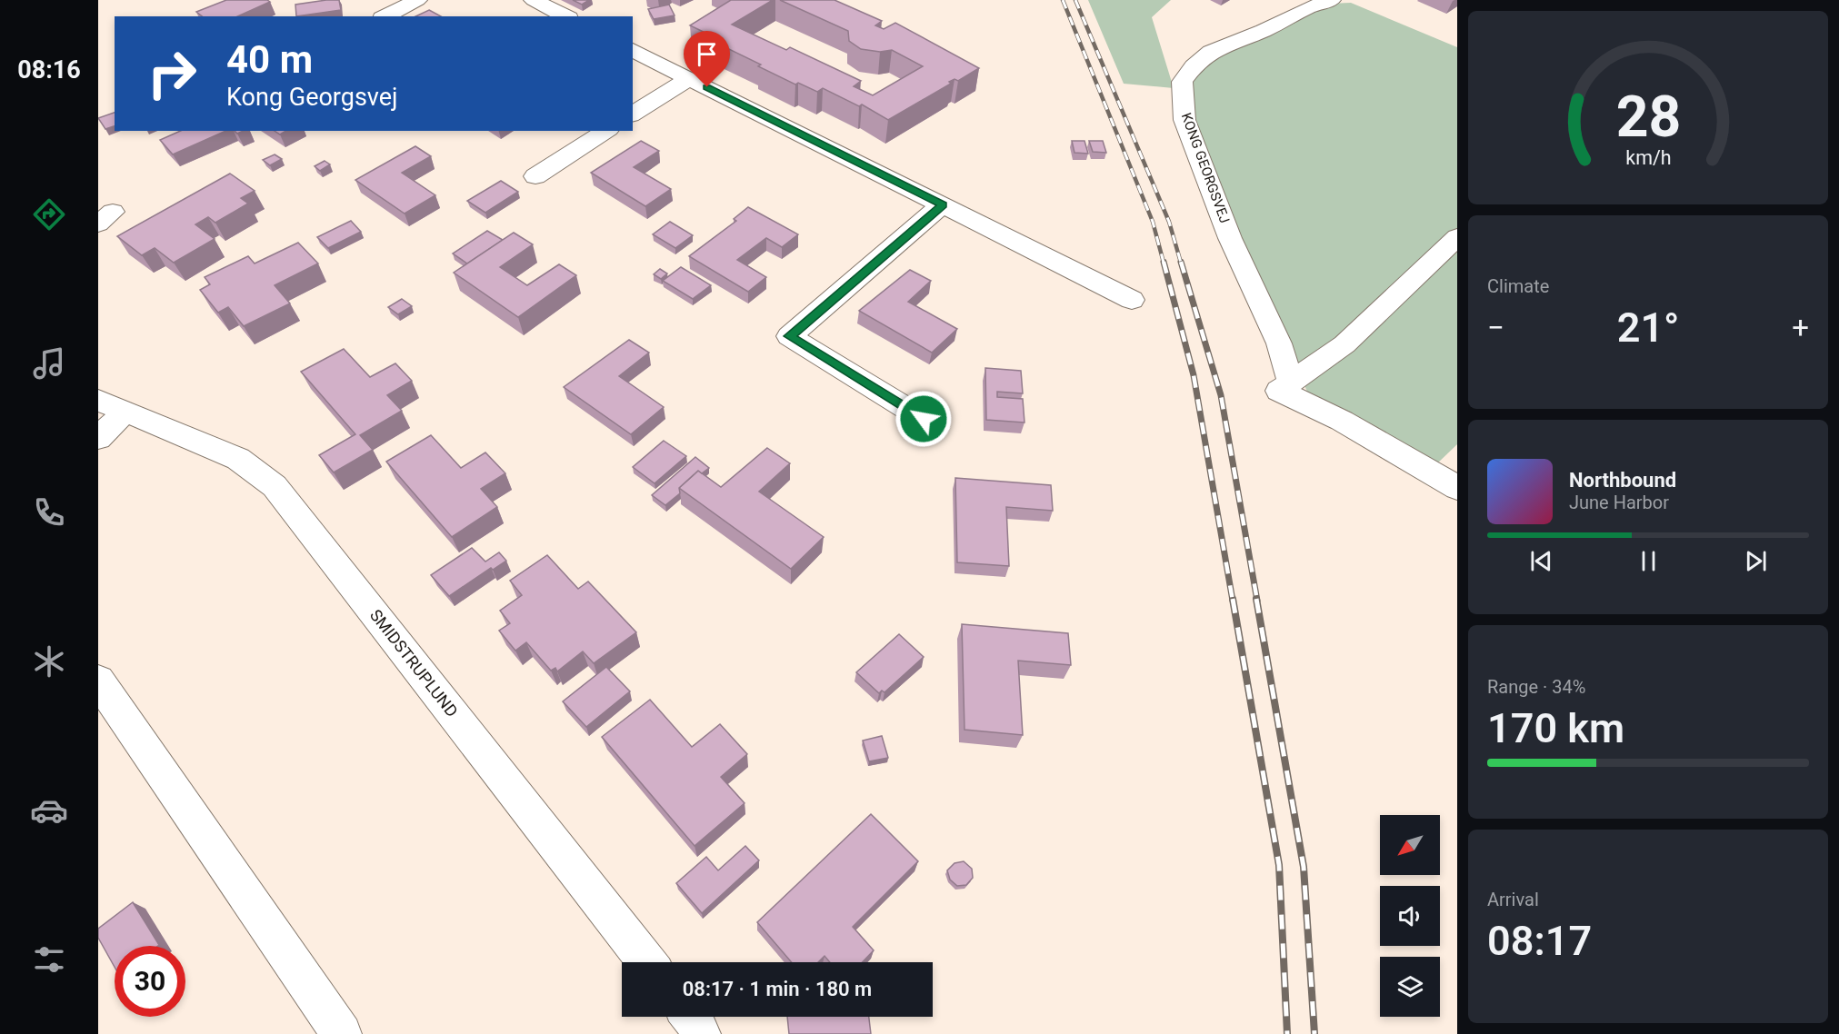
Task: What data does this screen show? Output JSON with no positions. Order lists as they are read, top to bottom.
{
  "streets": {
    "street": ["KONG GEORGSVEJ", "SMIDSTRUPLUND"]
  },
  "north": "bottom left",
  "page": {
    "tabs": "08:16",
    "turn": ["40 m", "Kong Georgsvej"],
    "tile": [
      "Climate",
      ["Range · 34%", "170 km"],
      ["Arrival", "08:17"]
    ],
    "heat": ["−", "21°", "+"],
    "song": ["Northbound", "June Harbor"],
    "limit": "30",
    "trip": "08:17 · 1 min · 180 m",
    "gauge": ["28", "km/h"]
  }
}
